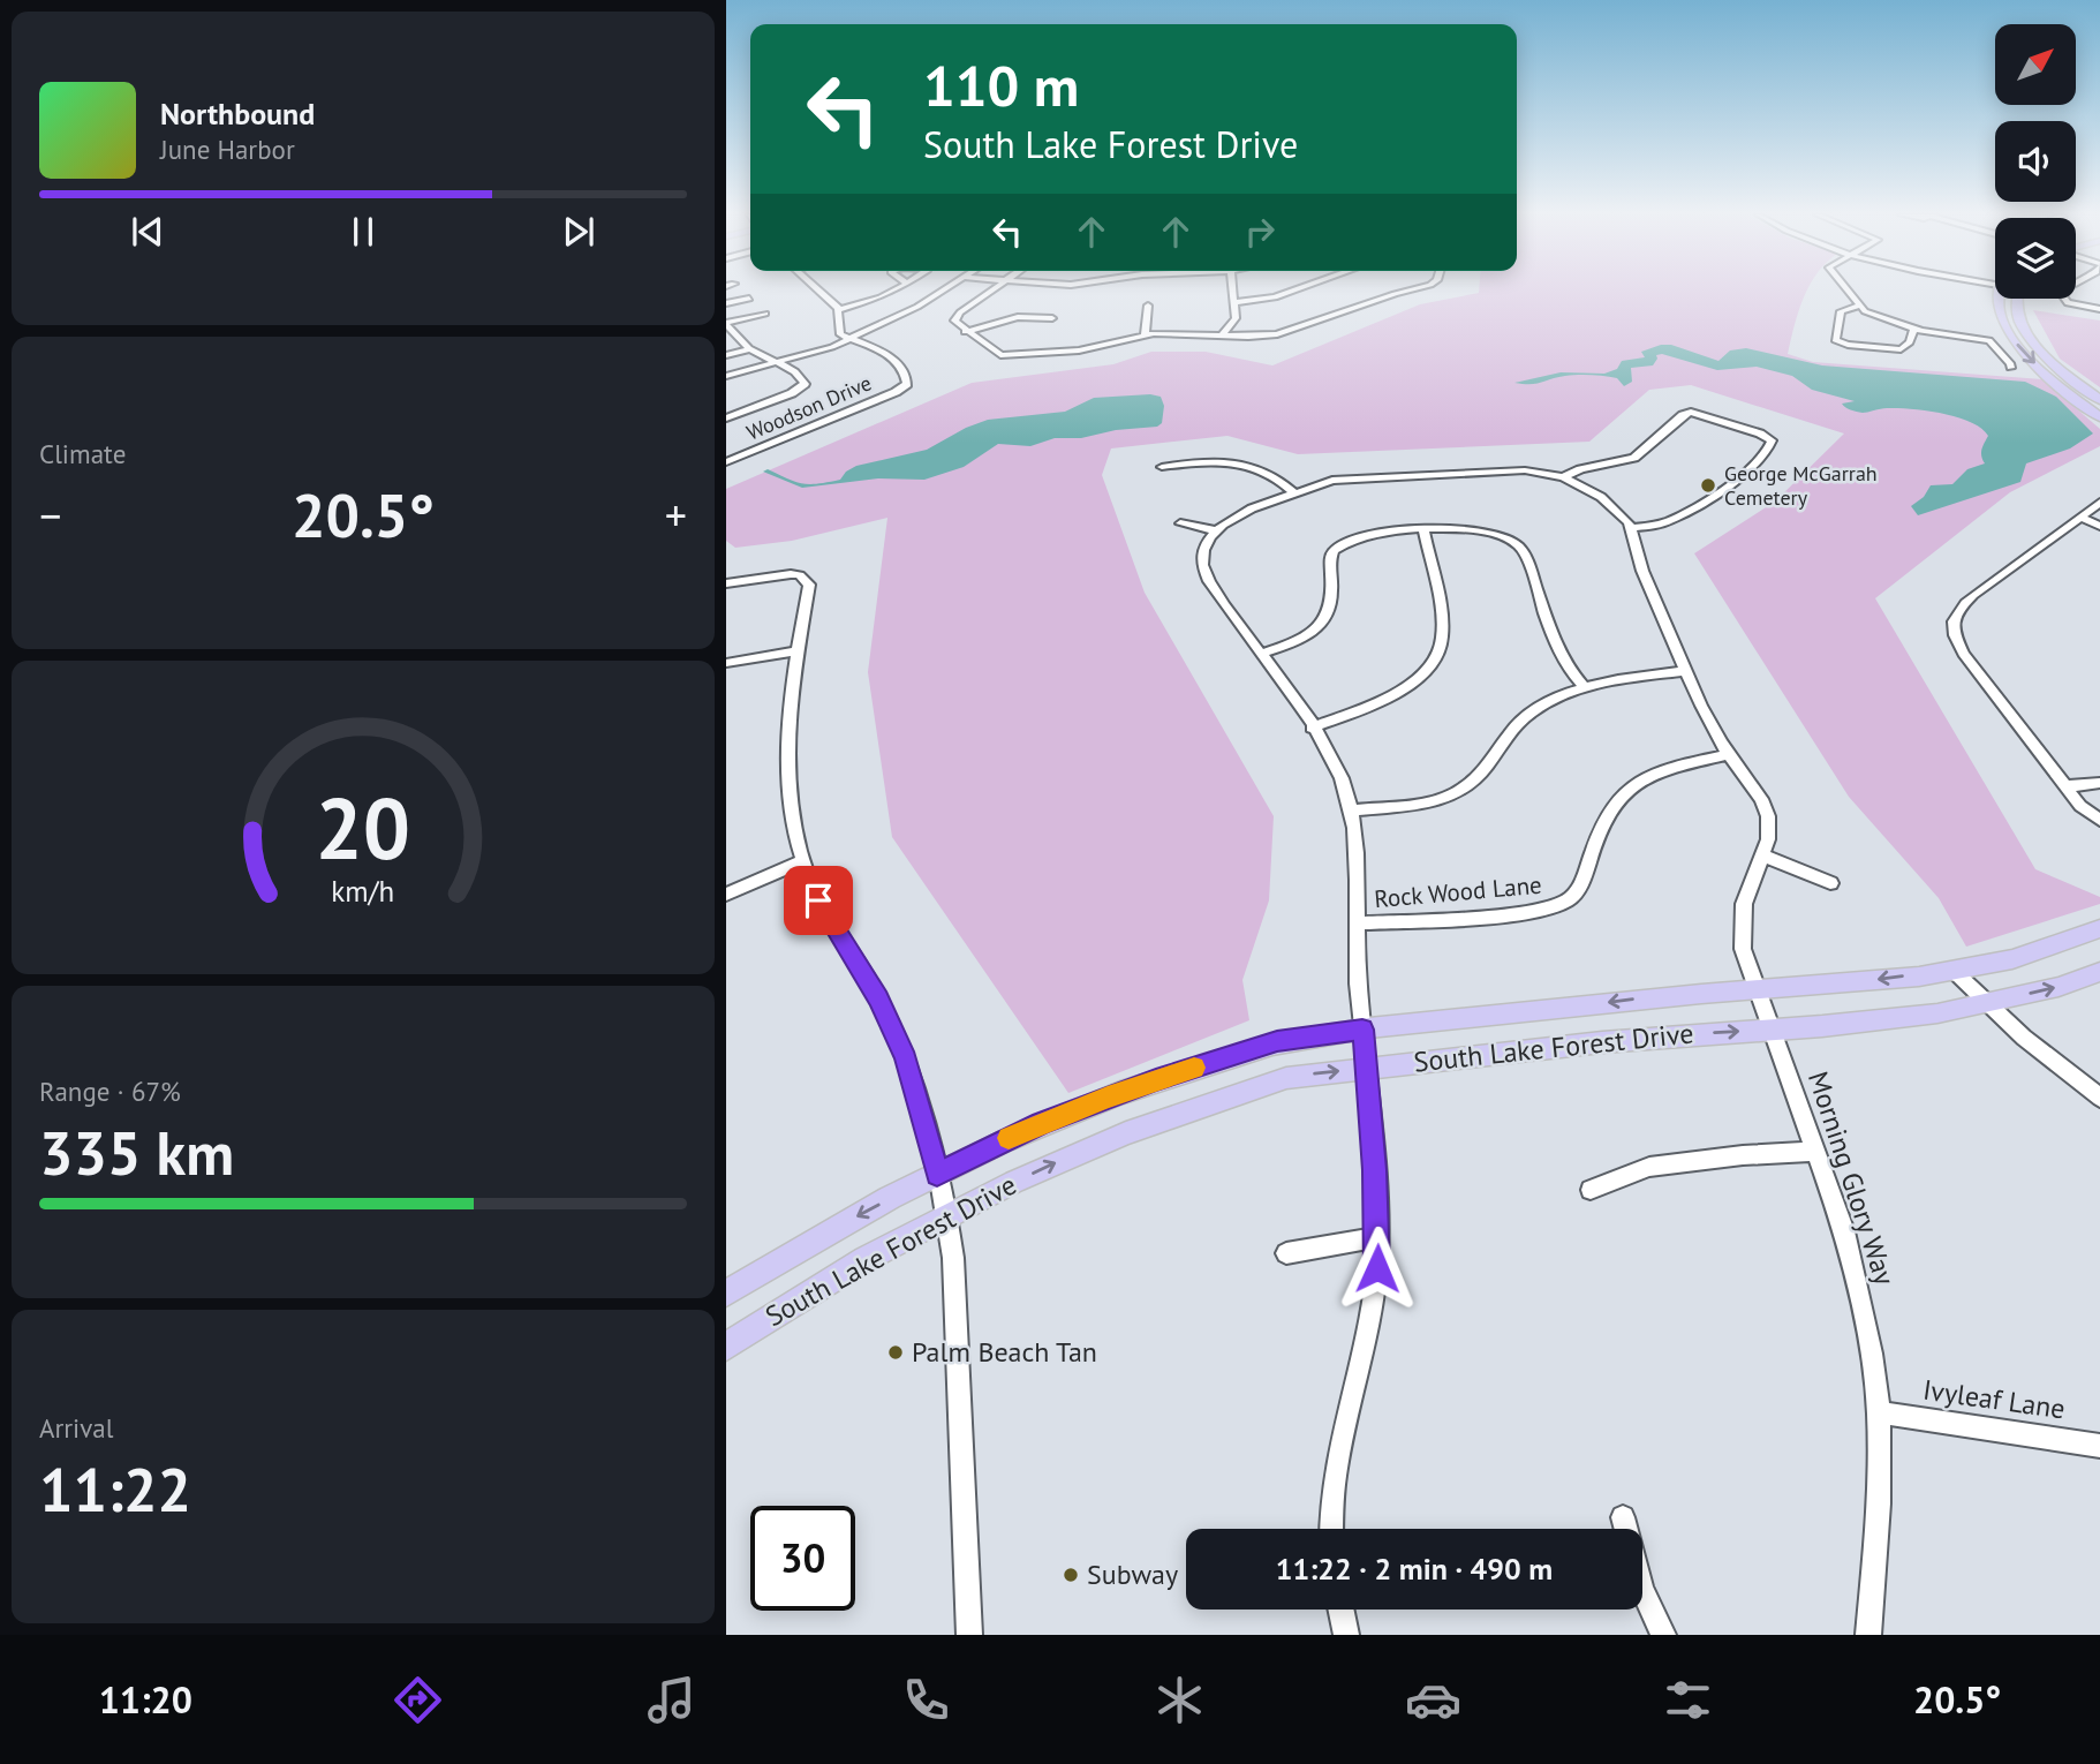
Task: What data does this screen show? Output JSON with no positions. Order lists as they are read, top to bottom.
{
  "streets": {
    "main road": ["South Lake Forest Drive"],
    "street": [
      "Woodson Drive",
      "Rock Wood Lane",
      "Morning Glory Way",
      "Ivyleaf Lane"
    ]
  },
  "crossings": [
    ["Rock Wood Lane", "Morning Glory Way"],
    ["South Lake Forest Drive", "Morning Glory Way"],
    ["Morning Glory Way", "Ivyleaf Lane"]
  ],
  "places": ["George McGarrah Cemetery", "Palm Beach Tan", "Subway"],
  "north": "top right",
  "page": {
    "turn": ["110 m", "South Lake Forest Drive"],
    "song": ["Northbound", "June Harbor"],
    "tile": [
      "Climate",
      ["Range · 67%", "335 km"],
      ["Arrival", "11:22"]
    ],
    "heat": ["−", "20.5°", "+"],
    "limit": "30",
    "trip": "11:22 · 2 min · 490 m",
    "tabs": ["11:20", "20.5°"],
    "gauge": ["20", "km/h"]
  }
}
